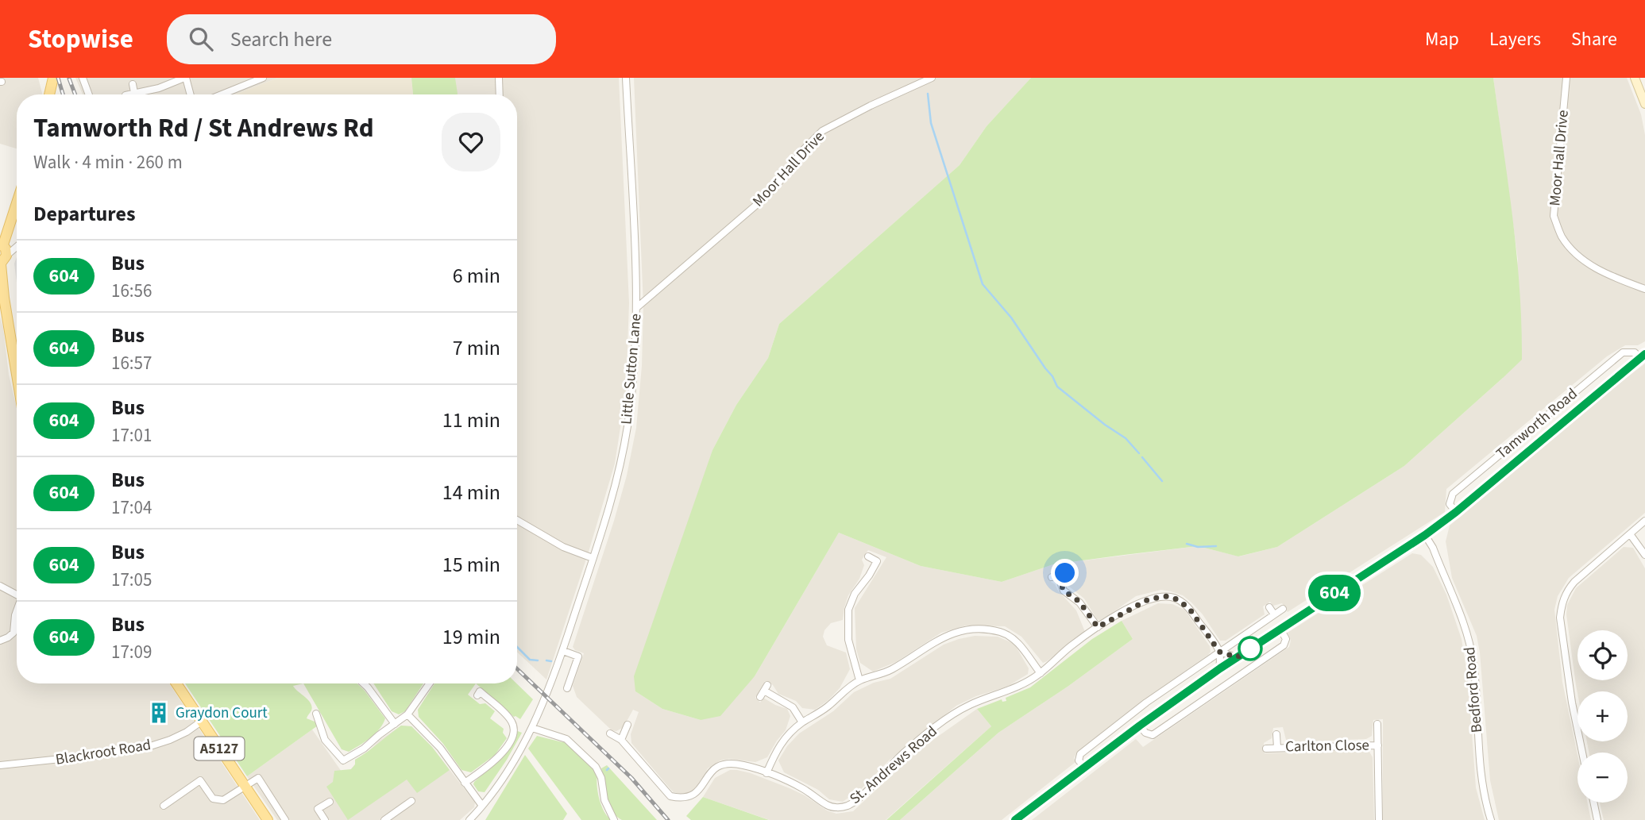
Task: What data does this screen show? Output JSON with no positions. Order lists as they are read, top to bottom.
{
  "streets": {
    "main road": ["Tamworth Road", "A5127"],
    "street": [
      "Moor Hall Drive",
      "Little Sutton Lane",
      "Bedford Road",
      "Carlton Close",
      "Blackroot Road",
      "St. Andrews Road"
    ]
  },
  "crossings": [
    ["Moor Hall Drive", "Little Sutton Lane"],
    ["Tamworth Road", "Bedford Road"],
    ["A5127", "Blackroot Road"]
  ],
  "places": {
    "building": ["Graydon Court"]
  },
  "lines": ["bus line 604"],
  "page": {
    "header": "Stopwise",
    "search": "Search here",
    "nav": ["Map", "Layers", "Share"],
    "on_map": "604",
    "heading": [
      ["Tamworth Rd / St Andrews Rd", "Walk · 4 min · 260 m"],
      "Departures"
    ],
    "list": [
      {
        "mark": "604",
        "name": "Bus",
        "note": "16:56",
        "value": "6 min"
      },
      {
        "mark": "604",
        "name": "Bus",
        "note": "16:57",
        "value": "7 min"
      },
      {
        "mark": "604",
        "name": "Bus",
        "note": "17:01",
        "value": "11 min"
      },
      {
        "mark": "604",
        "name": "Bus",
        "note": "17:04",
        "value": "14 min"
      },
      {
        "mark": "604",
        "name": "Bus",
        "note": "17:05",
        "value": "15 min"
      },
      {
        "mark": "604",
        "name": "Bus",
        "note": "17:09",
        "value": "19 min"
      }
    ],
    "map_buttons": ["+", "−"]
  }
}
